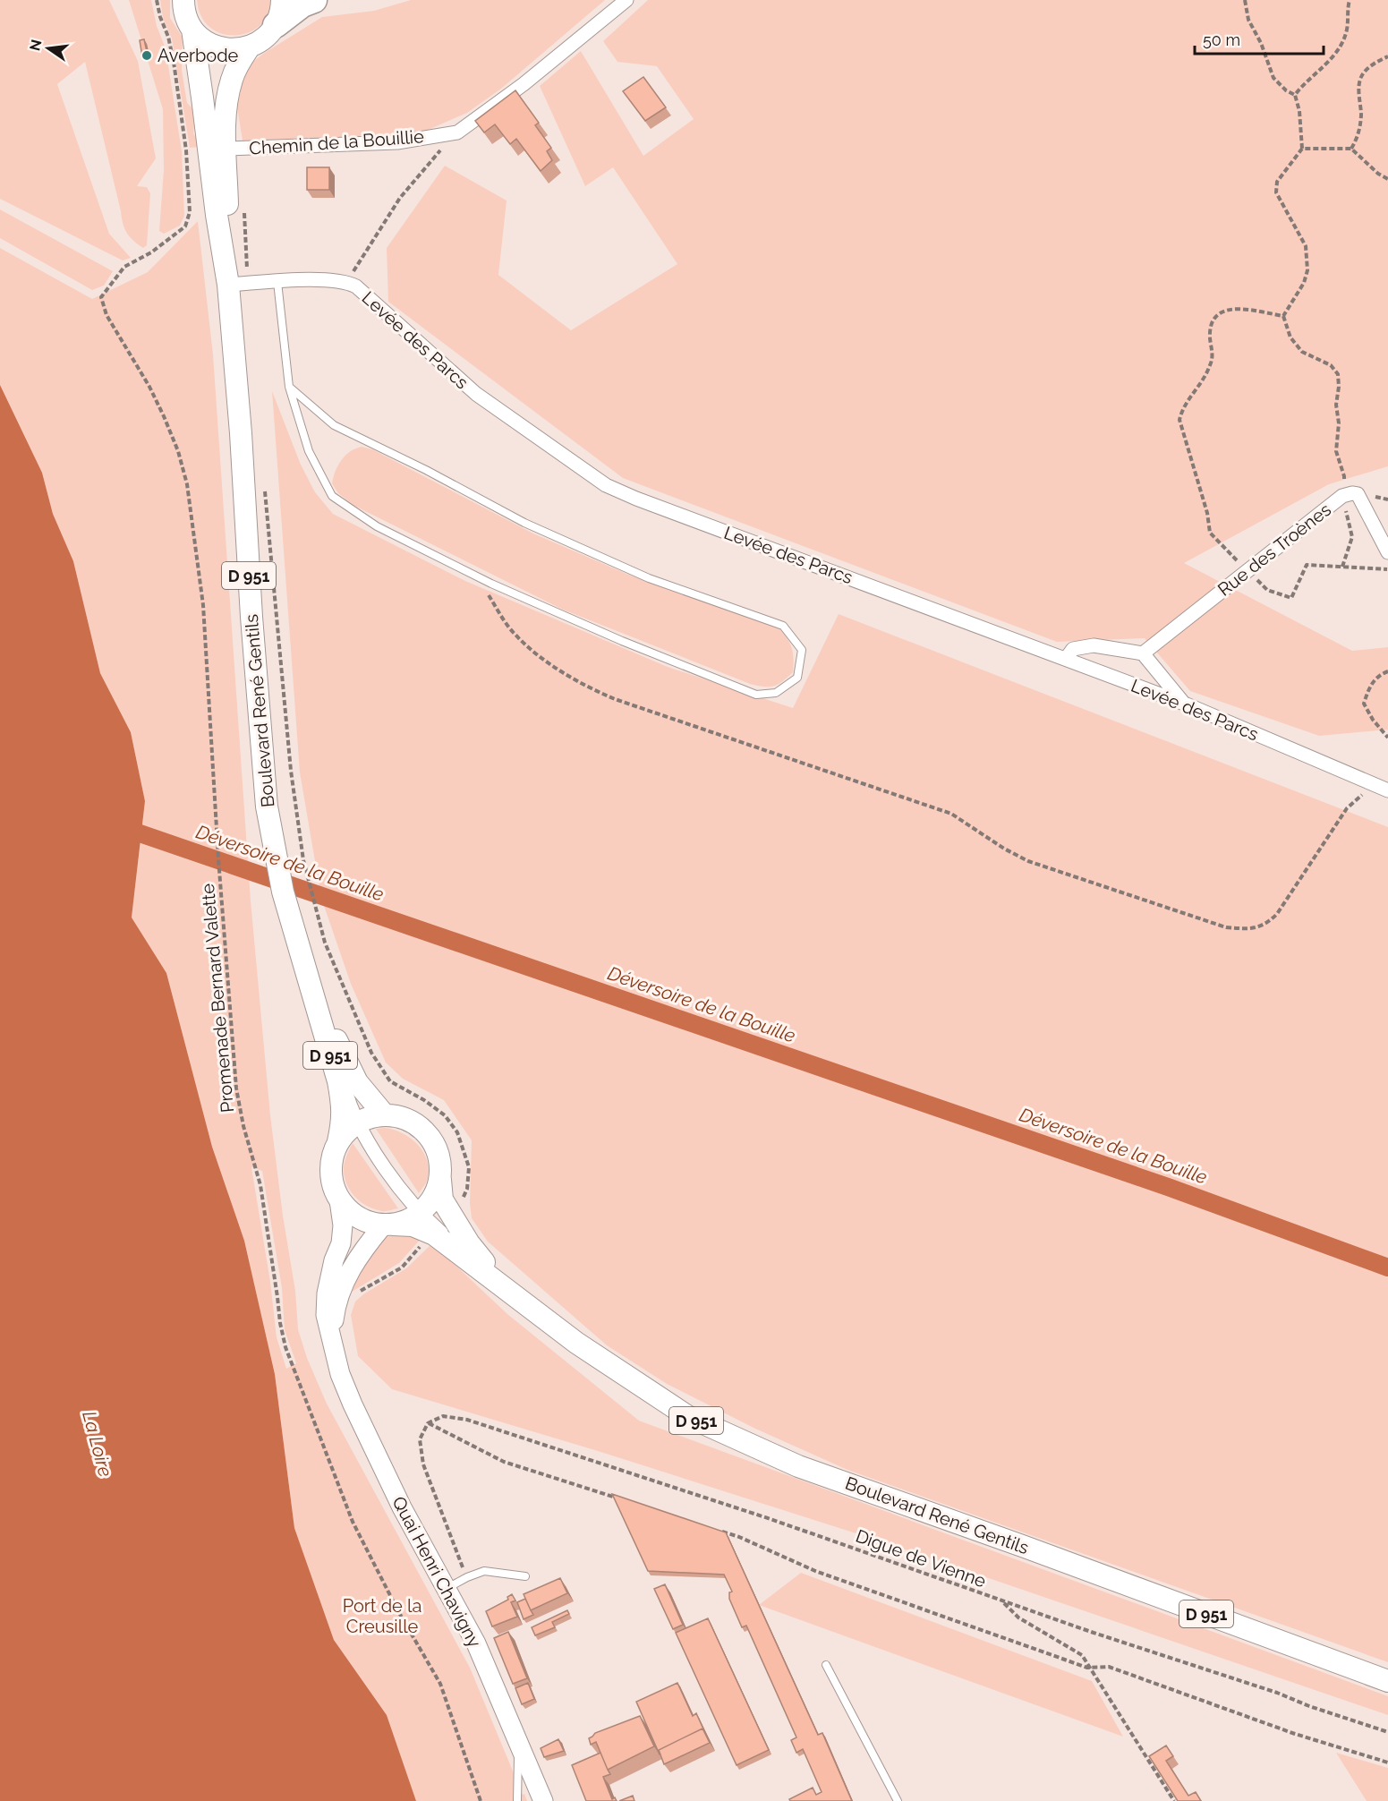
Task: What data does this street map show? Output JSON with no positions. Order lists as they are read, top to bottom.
{
  "streets": {
    "main road": ["D 951", "Boulevard René Gentils", "Quai Henri Chavigny"],
    "street": ["Chemin de la Bouillie", "Levée des Parcs", "Rue des Troènes"],
    "path": ["Promenade Bernard Valette", "Digue de Vienne"]
  },
  "crossings": [
    ["Chemin de la Bouillie", "Boulevard René Gentils"],
    ["Levée des Parcs", "Boulevard René Gentils"],
    ["D 951", "Boulevard René Gentils"],
    ["Boulevard René Gentils", "Quai Henri Chavigny"]
  ],
  "water": ["Déversoire de la Bouille", "La Loire"],
  "parks": ["Port de la Creusille"],
  "places": ["Averbode"],
  "scale_bar": "50 m",
  "north": "left"
}
